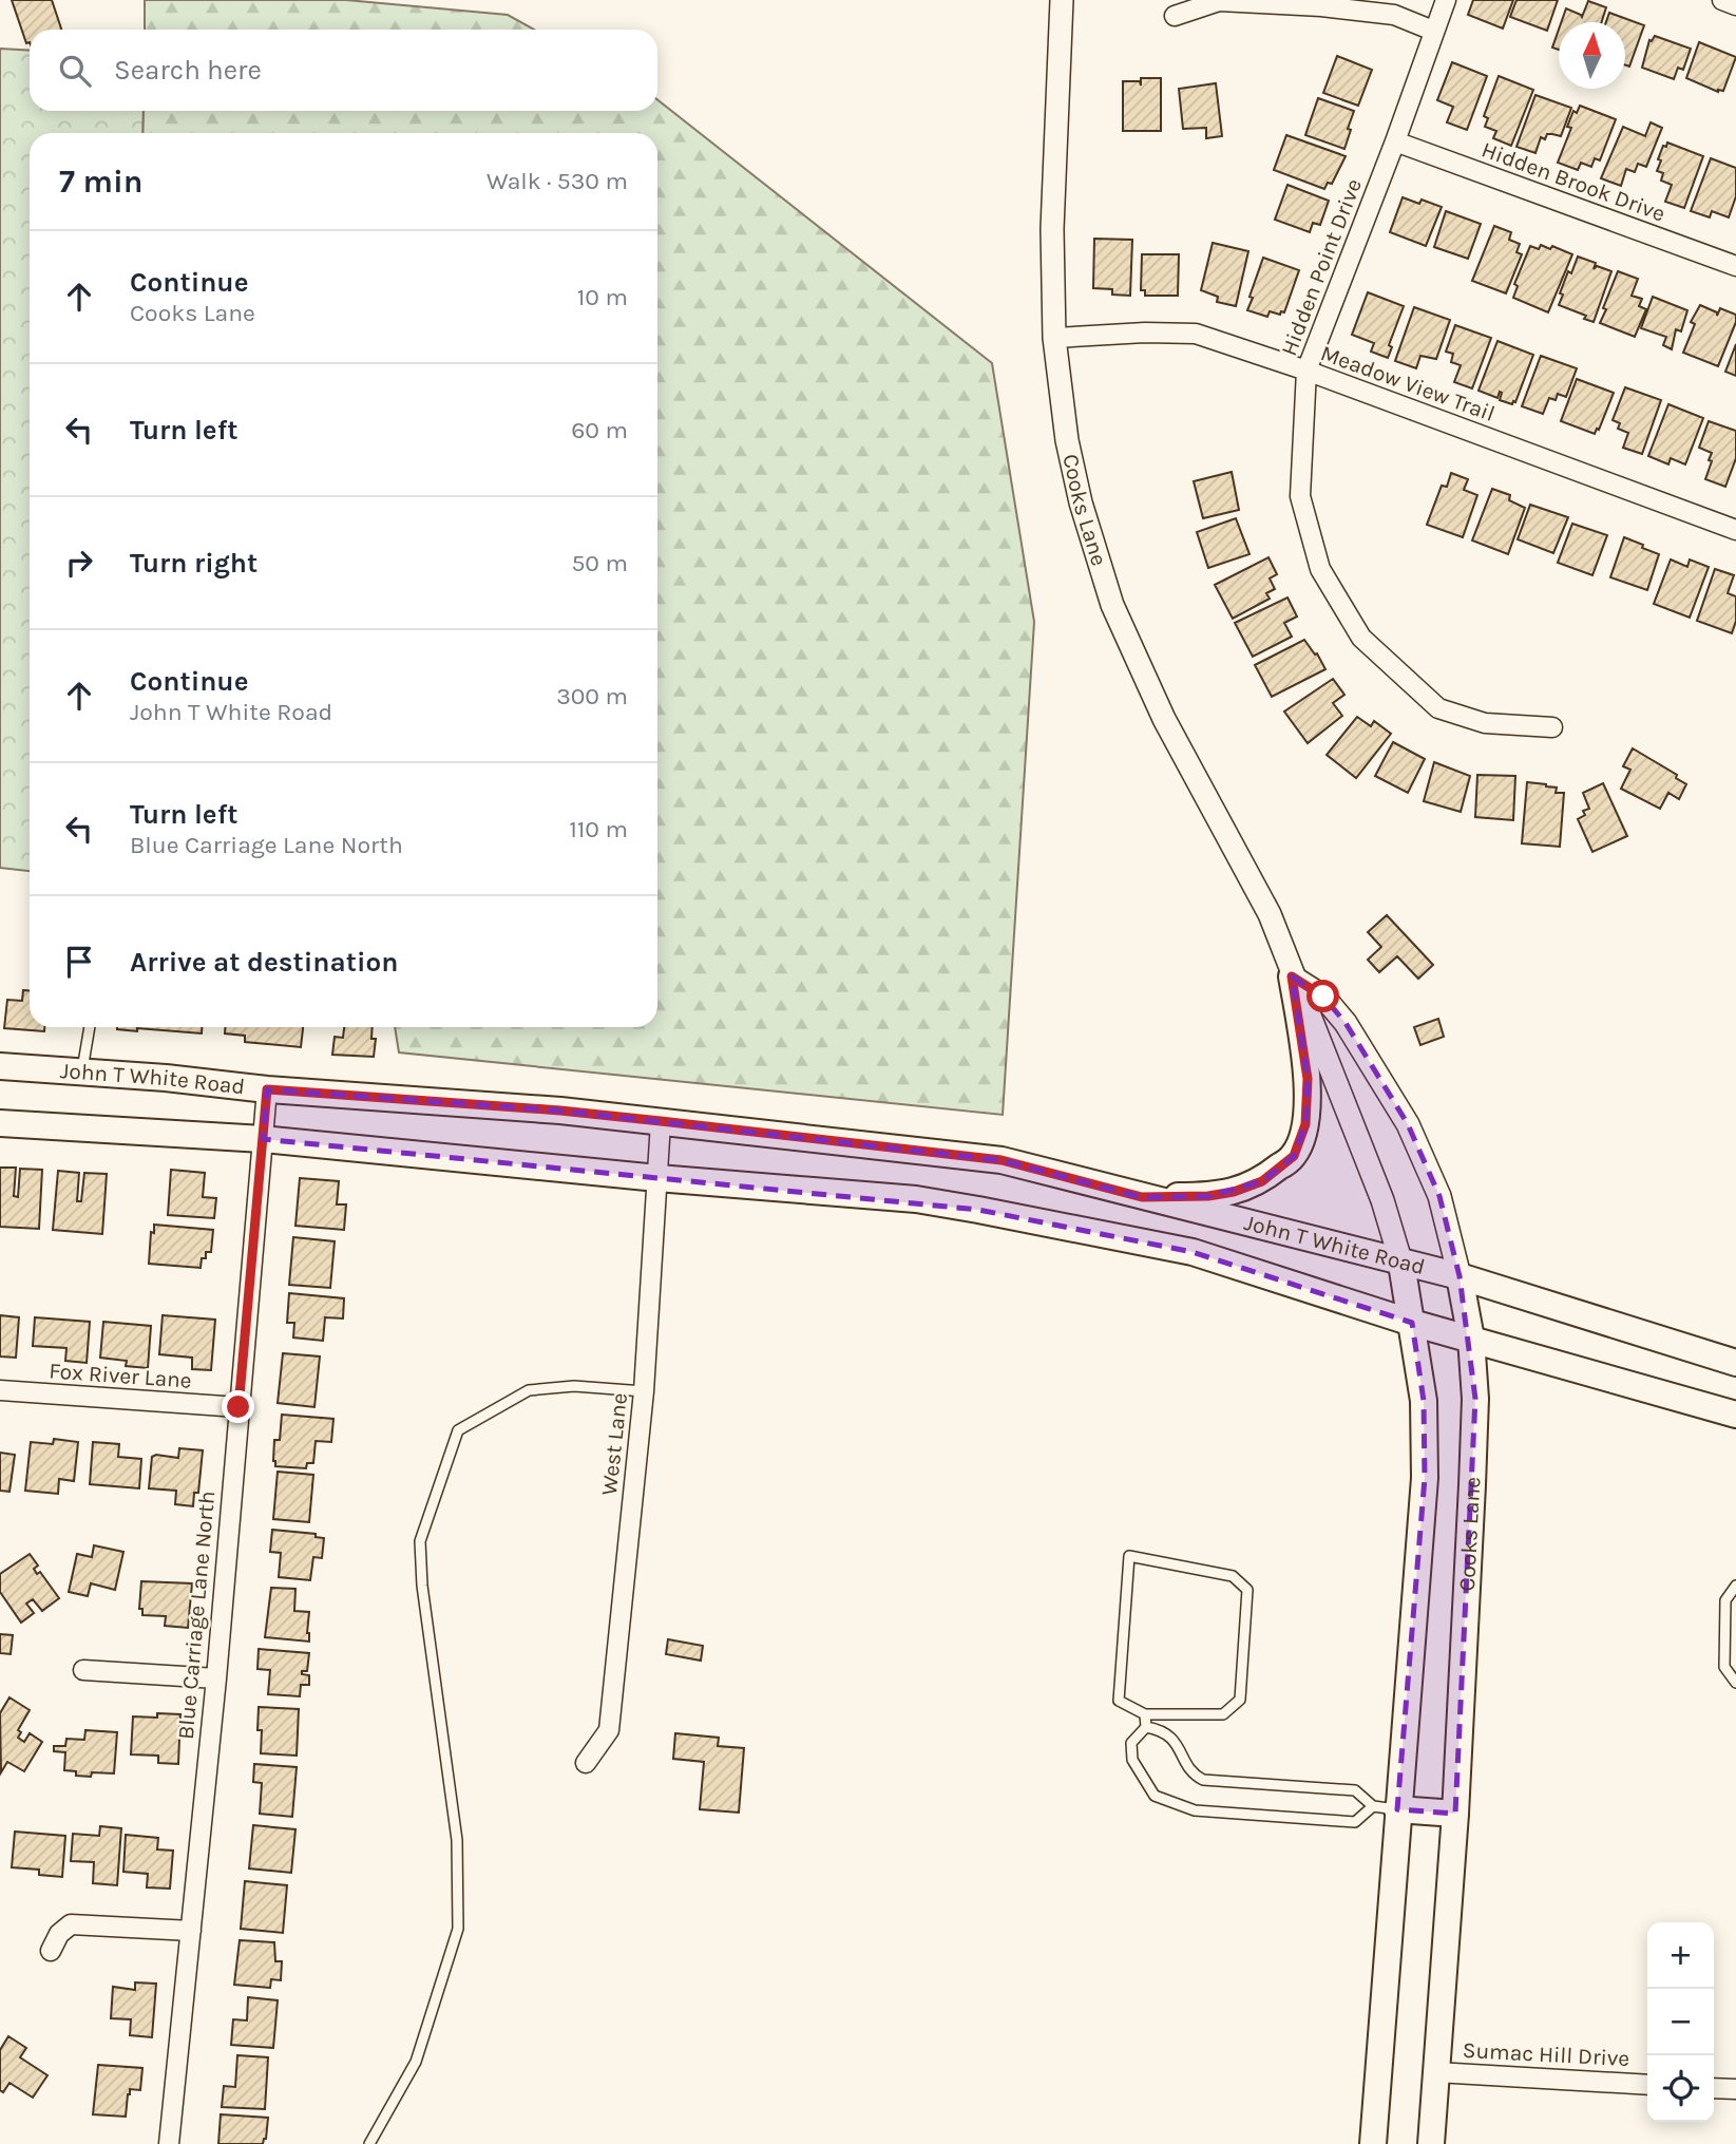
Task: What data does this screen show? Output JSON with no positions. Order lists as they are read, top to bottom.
{
  "streets": {
    "main road": ["Cooks Lane", "John T White Road"],
    "street": [
      "Hidden Brook Drive",
      "Hidden Point Drive",
      "Meadow View Trail",
      "Fox River Lane",
      "West Lane",
      "Blue Carriage Lane North",
      "Sumac Hill Drive"
    ]
  },
  "crossings": [
    ["Hidden Brook Drive", "Hidden Point Drive"],
    ["Hidden Point Drive", "Meadow View Trail"],
    ["Meadow View Trail", "Cooks Lane"],
    ["Cooks Lane", "John T White Road"],
    ["Cooks Lane", "Sumac Hill Drive"],
    ["John T White Road", "West Lane"],
    ["John T White Road", "Blue Carriage Lane North"],
    ["Fox River Lane", "Blue Carriage Lane North"]
  ],
  "north": "top",
  "page": {
    "search": "Search here",
    "heading": ["7 min", "Walk · 530 m"],
    "list": [
      ["Continue", "Cooks Lane", "10 m"],
      ["Turn left", "60 m"],
      ["Turn right", "50 m"],
      ["Continue", "John T White Road", "300 m"],
      ["Turn left", "Blue Carriage Lane North", "110 m"],
      "Arrive at destination"
    ],
    "map_buttons": ["+", "−"]
  }
}
